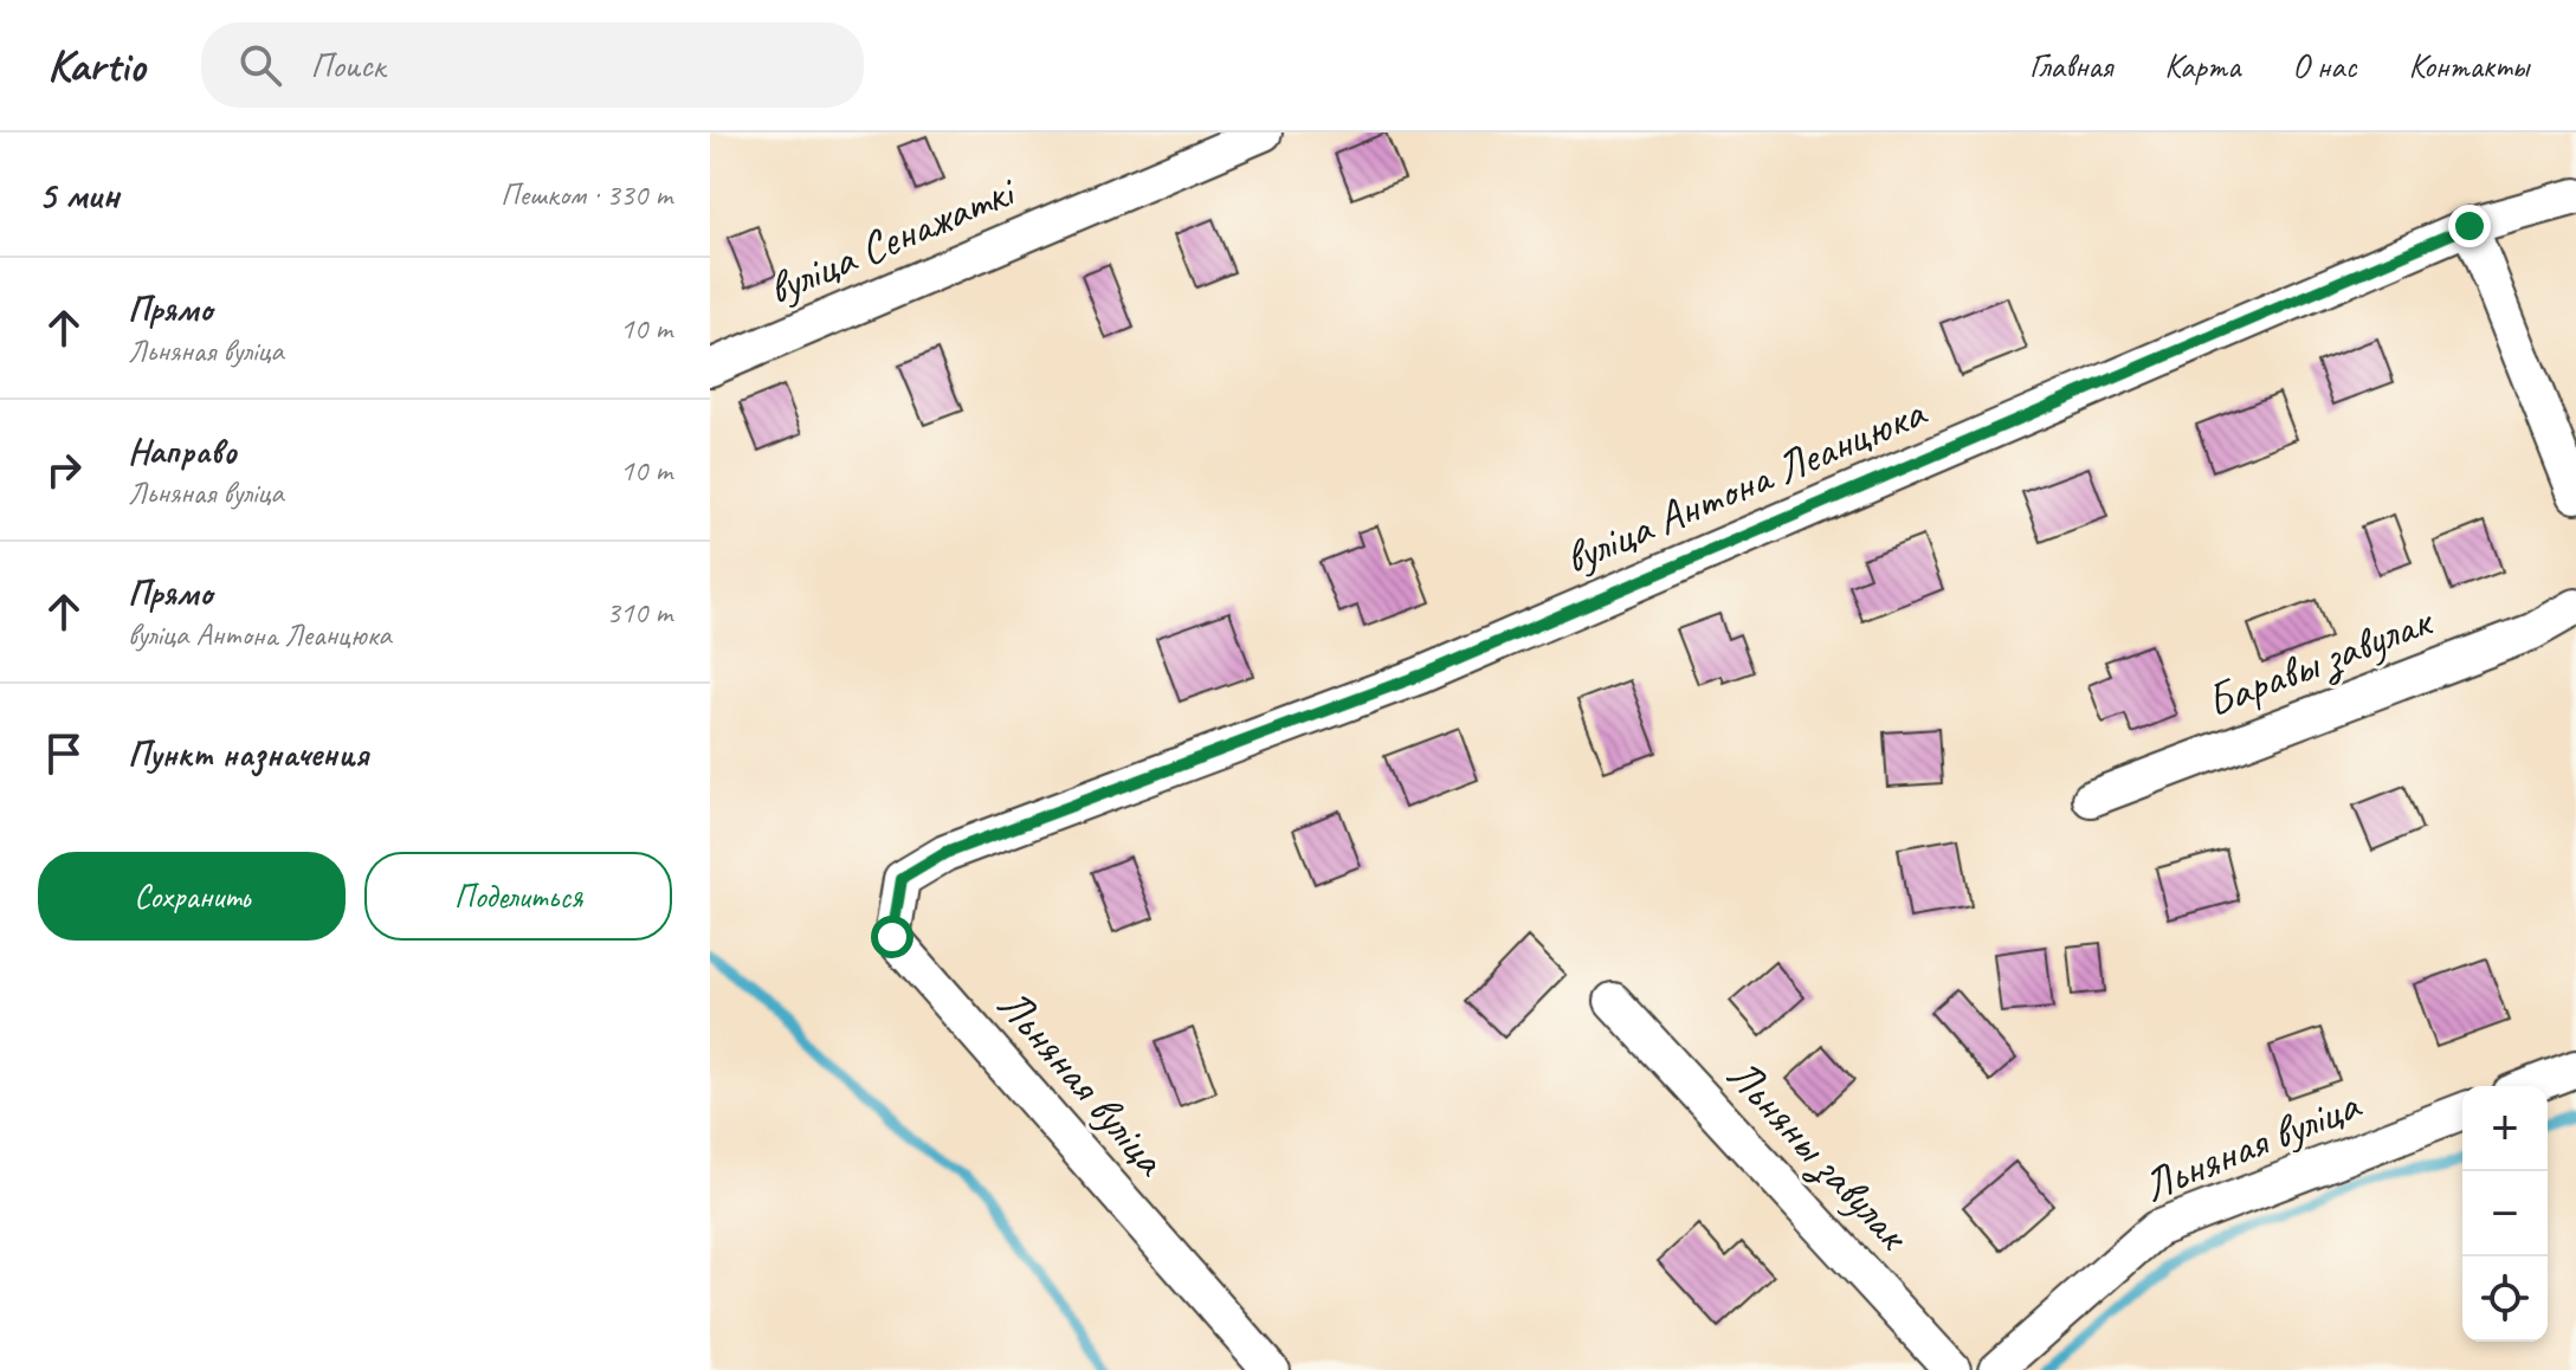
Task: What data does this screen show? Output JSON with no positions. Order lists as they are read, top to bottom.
{
  "streets": {
    "street": [
      "вуліца Сенажаткі",
      "вуліца Антона Леанцюка",
      "Баравы завулак",
      "Льняная вуліца",
      "Льняны завулак"
    ]
  },
  "crossings": [
    ["вуліца Антона Леанцюка", "Льняная вуліца"]
  ],
  "page": {
    "header": "Kartio",
    "search": "Поиск",
    "nav": [
      "Главная",
      "Карта",
      "О нас",
      "Контакты"
    ],
    "heading": ["5 мин", "Пешком · 330 m"],
    "list": [
      ["Прямо", "Льняная вуліца", "10 m"],
      ["Направо", "Льняная вуліца", "10 m"],
      ["Прямо", "вуліца Антона Леанцюка", "310 m"],
      "Пункт назначения"
    ],
    "buttons": ["Сохранить", "Поделиться"],
    "map_buttons": ["+", "−"]
  }
}
